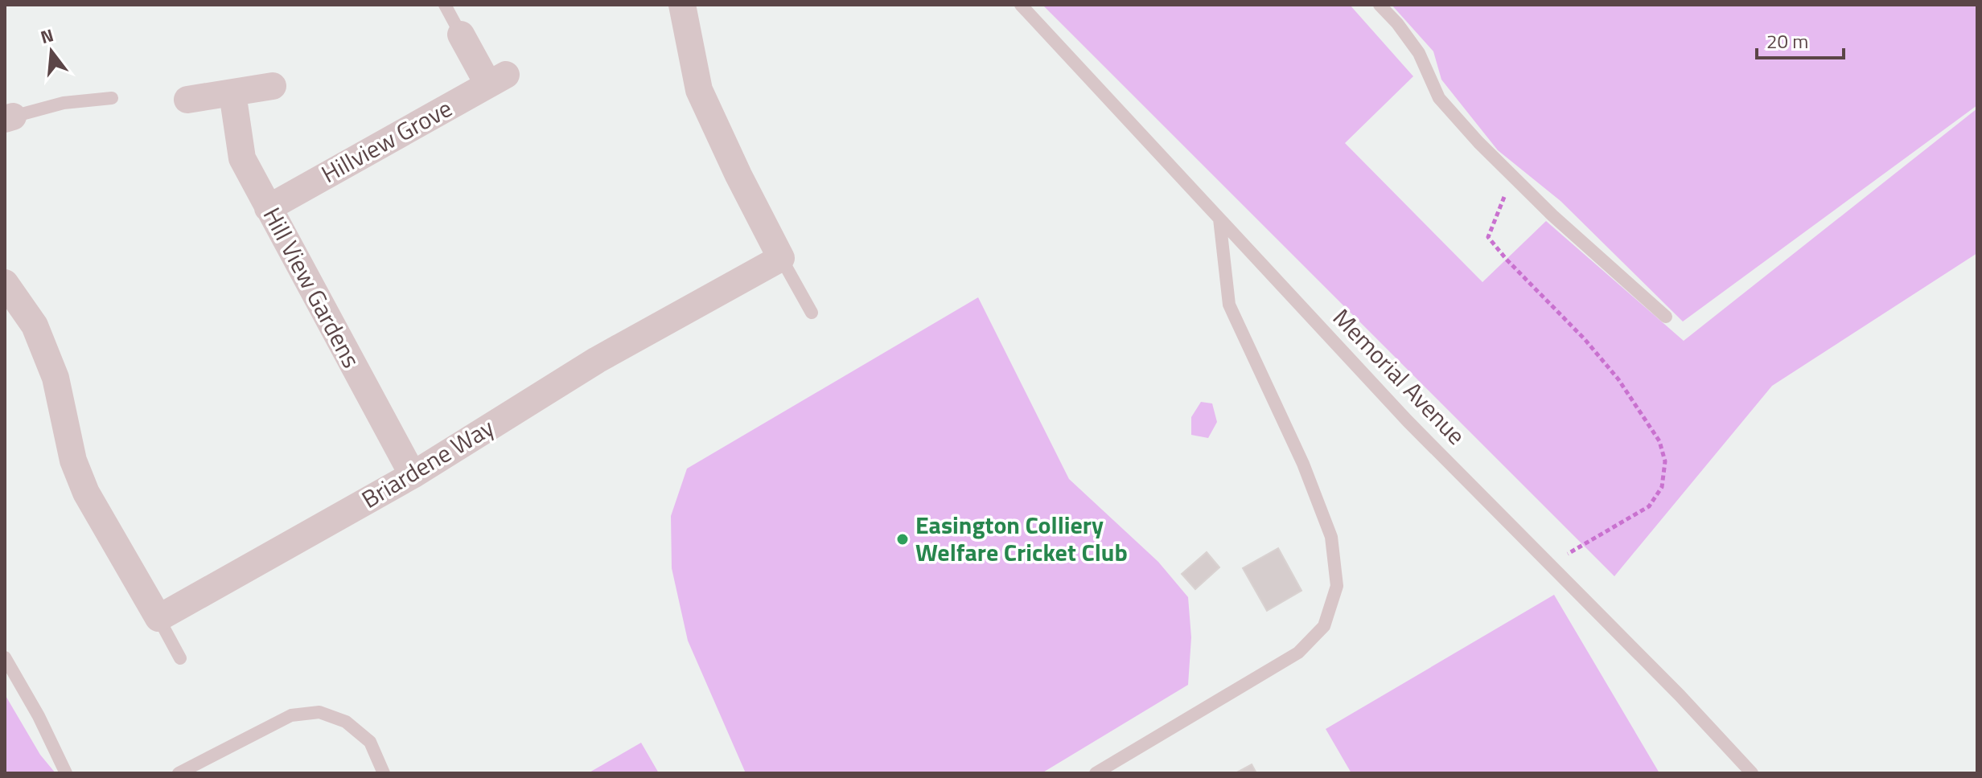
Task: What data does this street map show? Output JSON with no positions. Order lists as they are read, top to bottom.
{
  "streets": {
    "street": ["Hillview Grove", "Hill View Gardens", "Briardene Way"],
    "lane": ["Memorial Avenue"]
  },
  "crossings": [
    ["Hillview Grove", "Hill View Gardens"],
    ["Hill View Gardens", "Briardene Way"]
  ],
  "places": ["Easington Colliery Welfare Cricket Club"],
  "scale_bar": "20 m",
  "north": "top"
}
